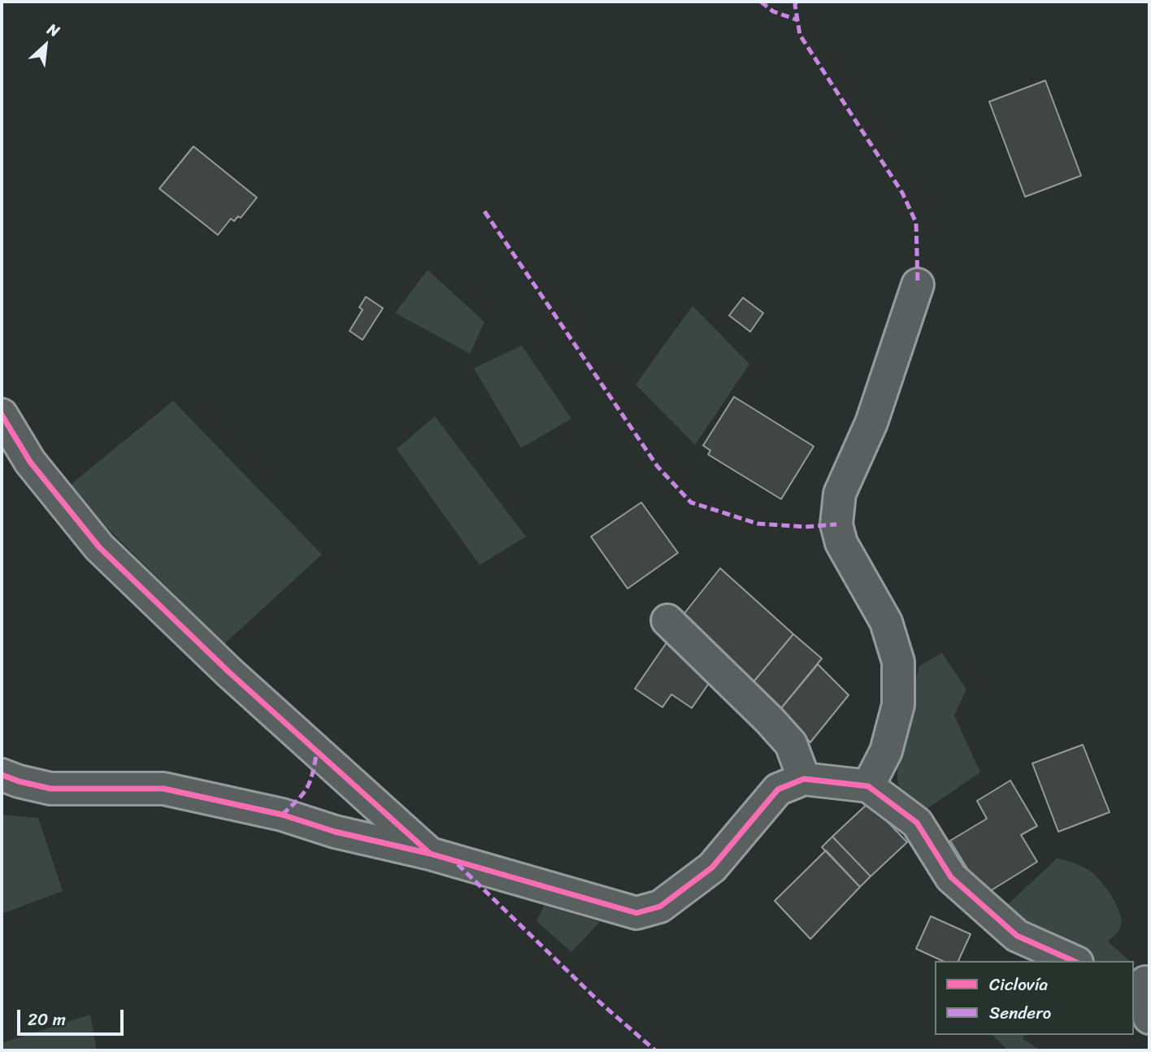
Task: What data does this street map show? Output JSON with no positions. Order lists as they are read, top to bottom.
{
  "legend": ["Ciclovía", "Sendero"],
  "scale_bar": "20 m",
  "north": "top right"
}
